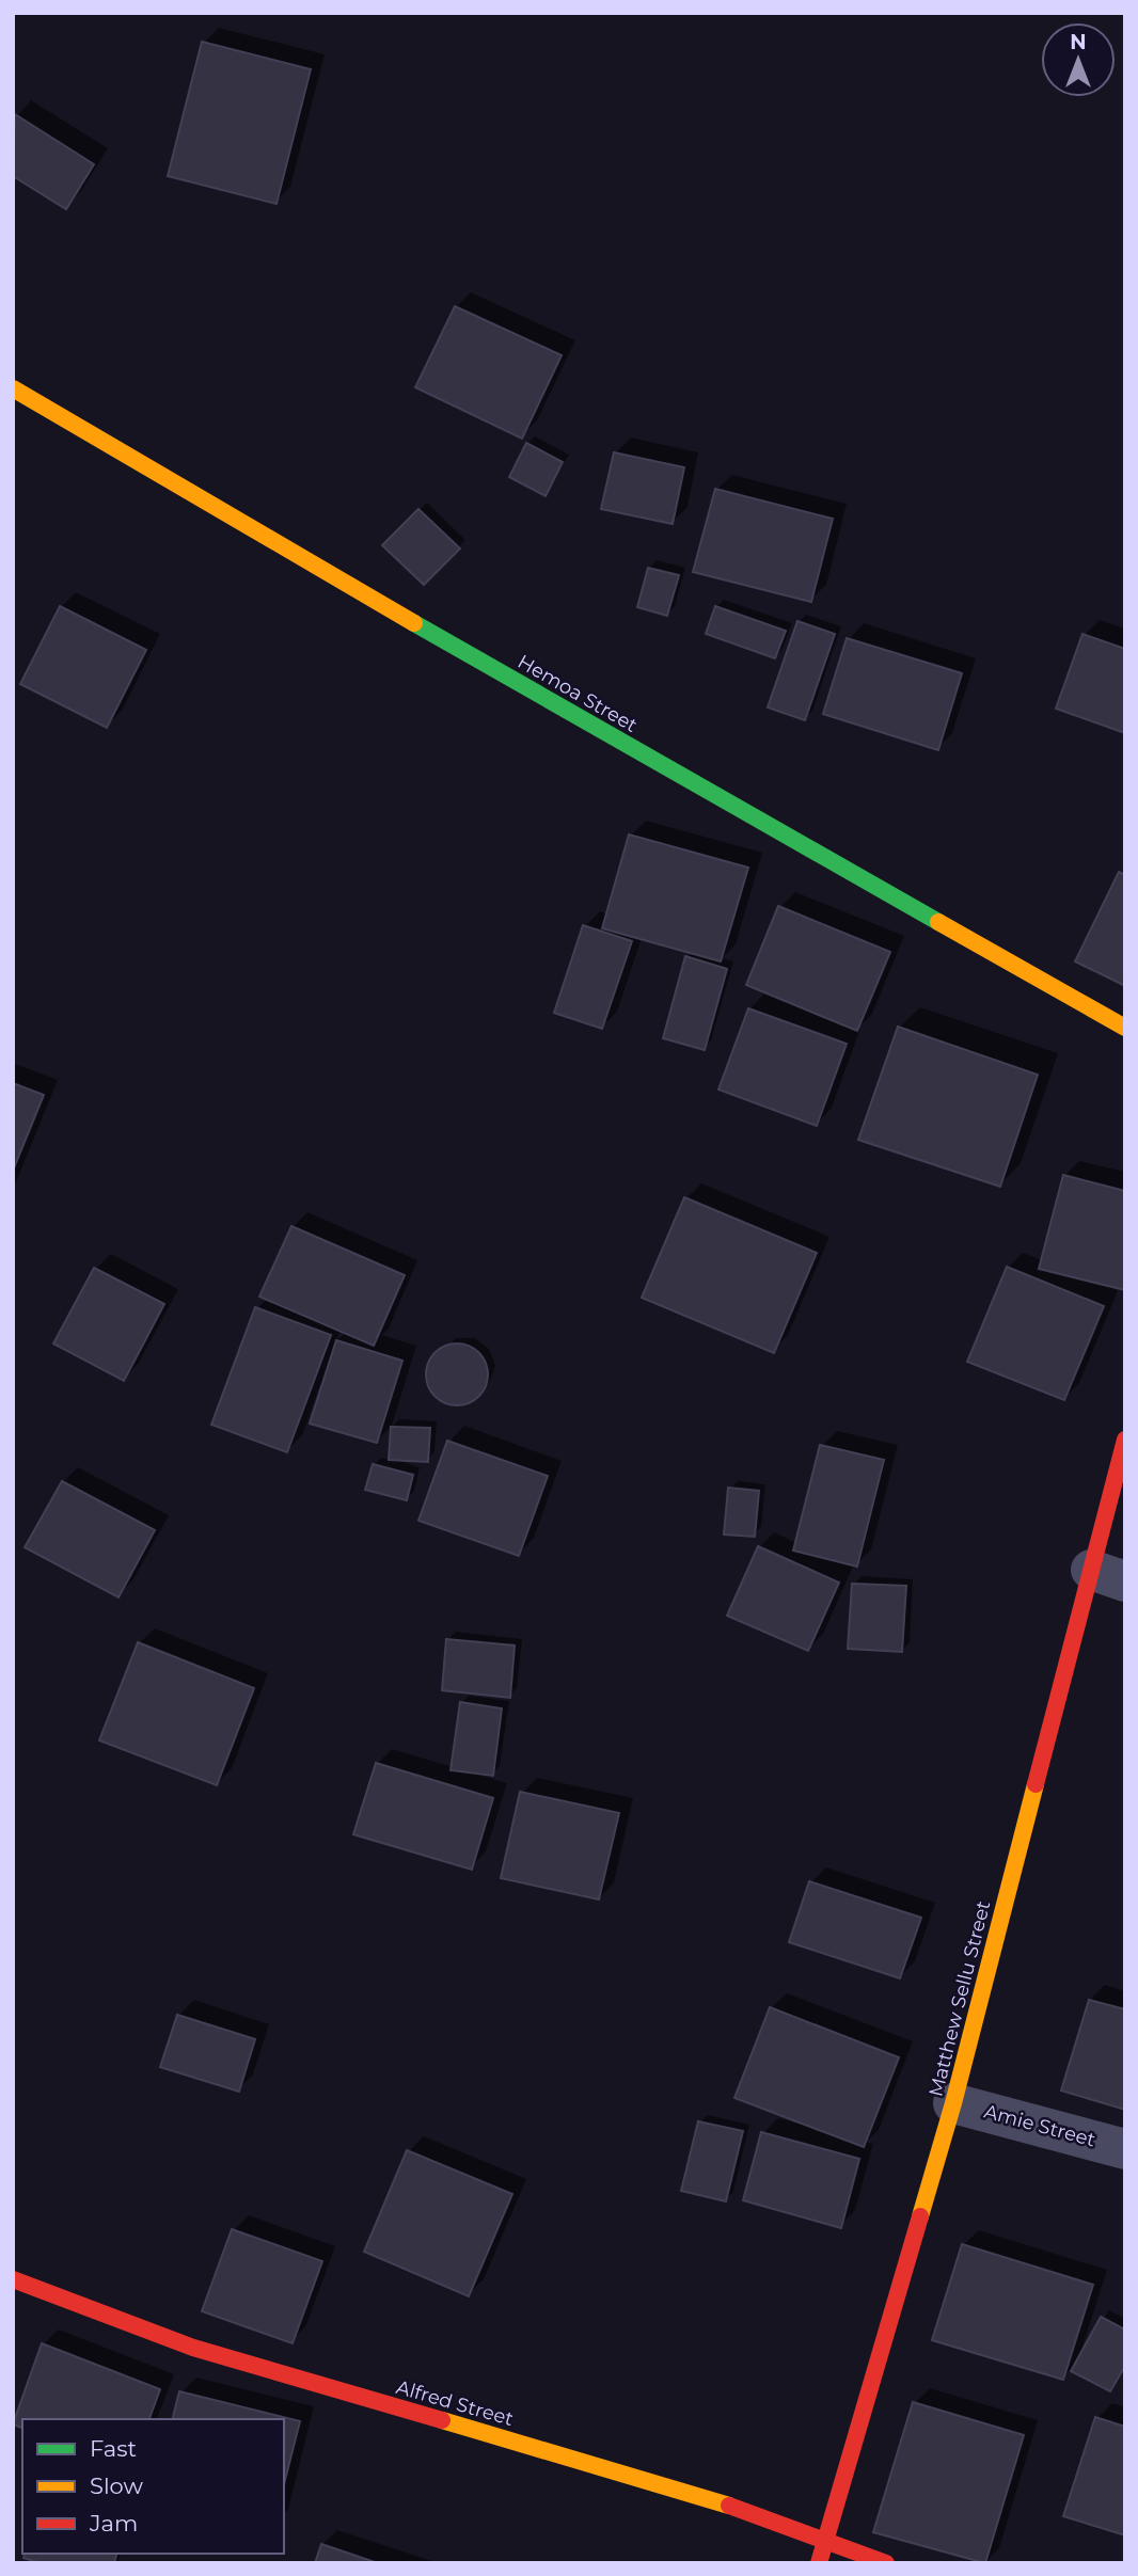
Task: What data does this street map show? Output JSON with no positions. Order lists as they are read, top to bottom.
{
  "streets": {
    "street": [
      "Hemoa Street",
      "Matthew Sellu Street",
      "Amie Street",
      "Alfred Street"
    ]
  },
  "crossings": [
    ["Matthew Sellu Street", "Amie Street"],
    ["Matthew Sellu Street", "Alfred Street"]
  ],
  "legend": ["Fast", "Slow", "Jam"],
  "north": "top"
}
